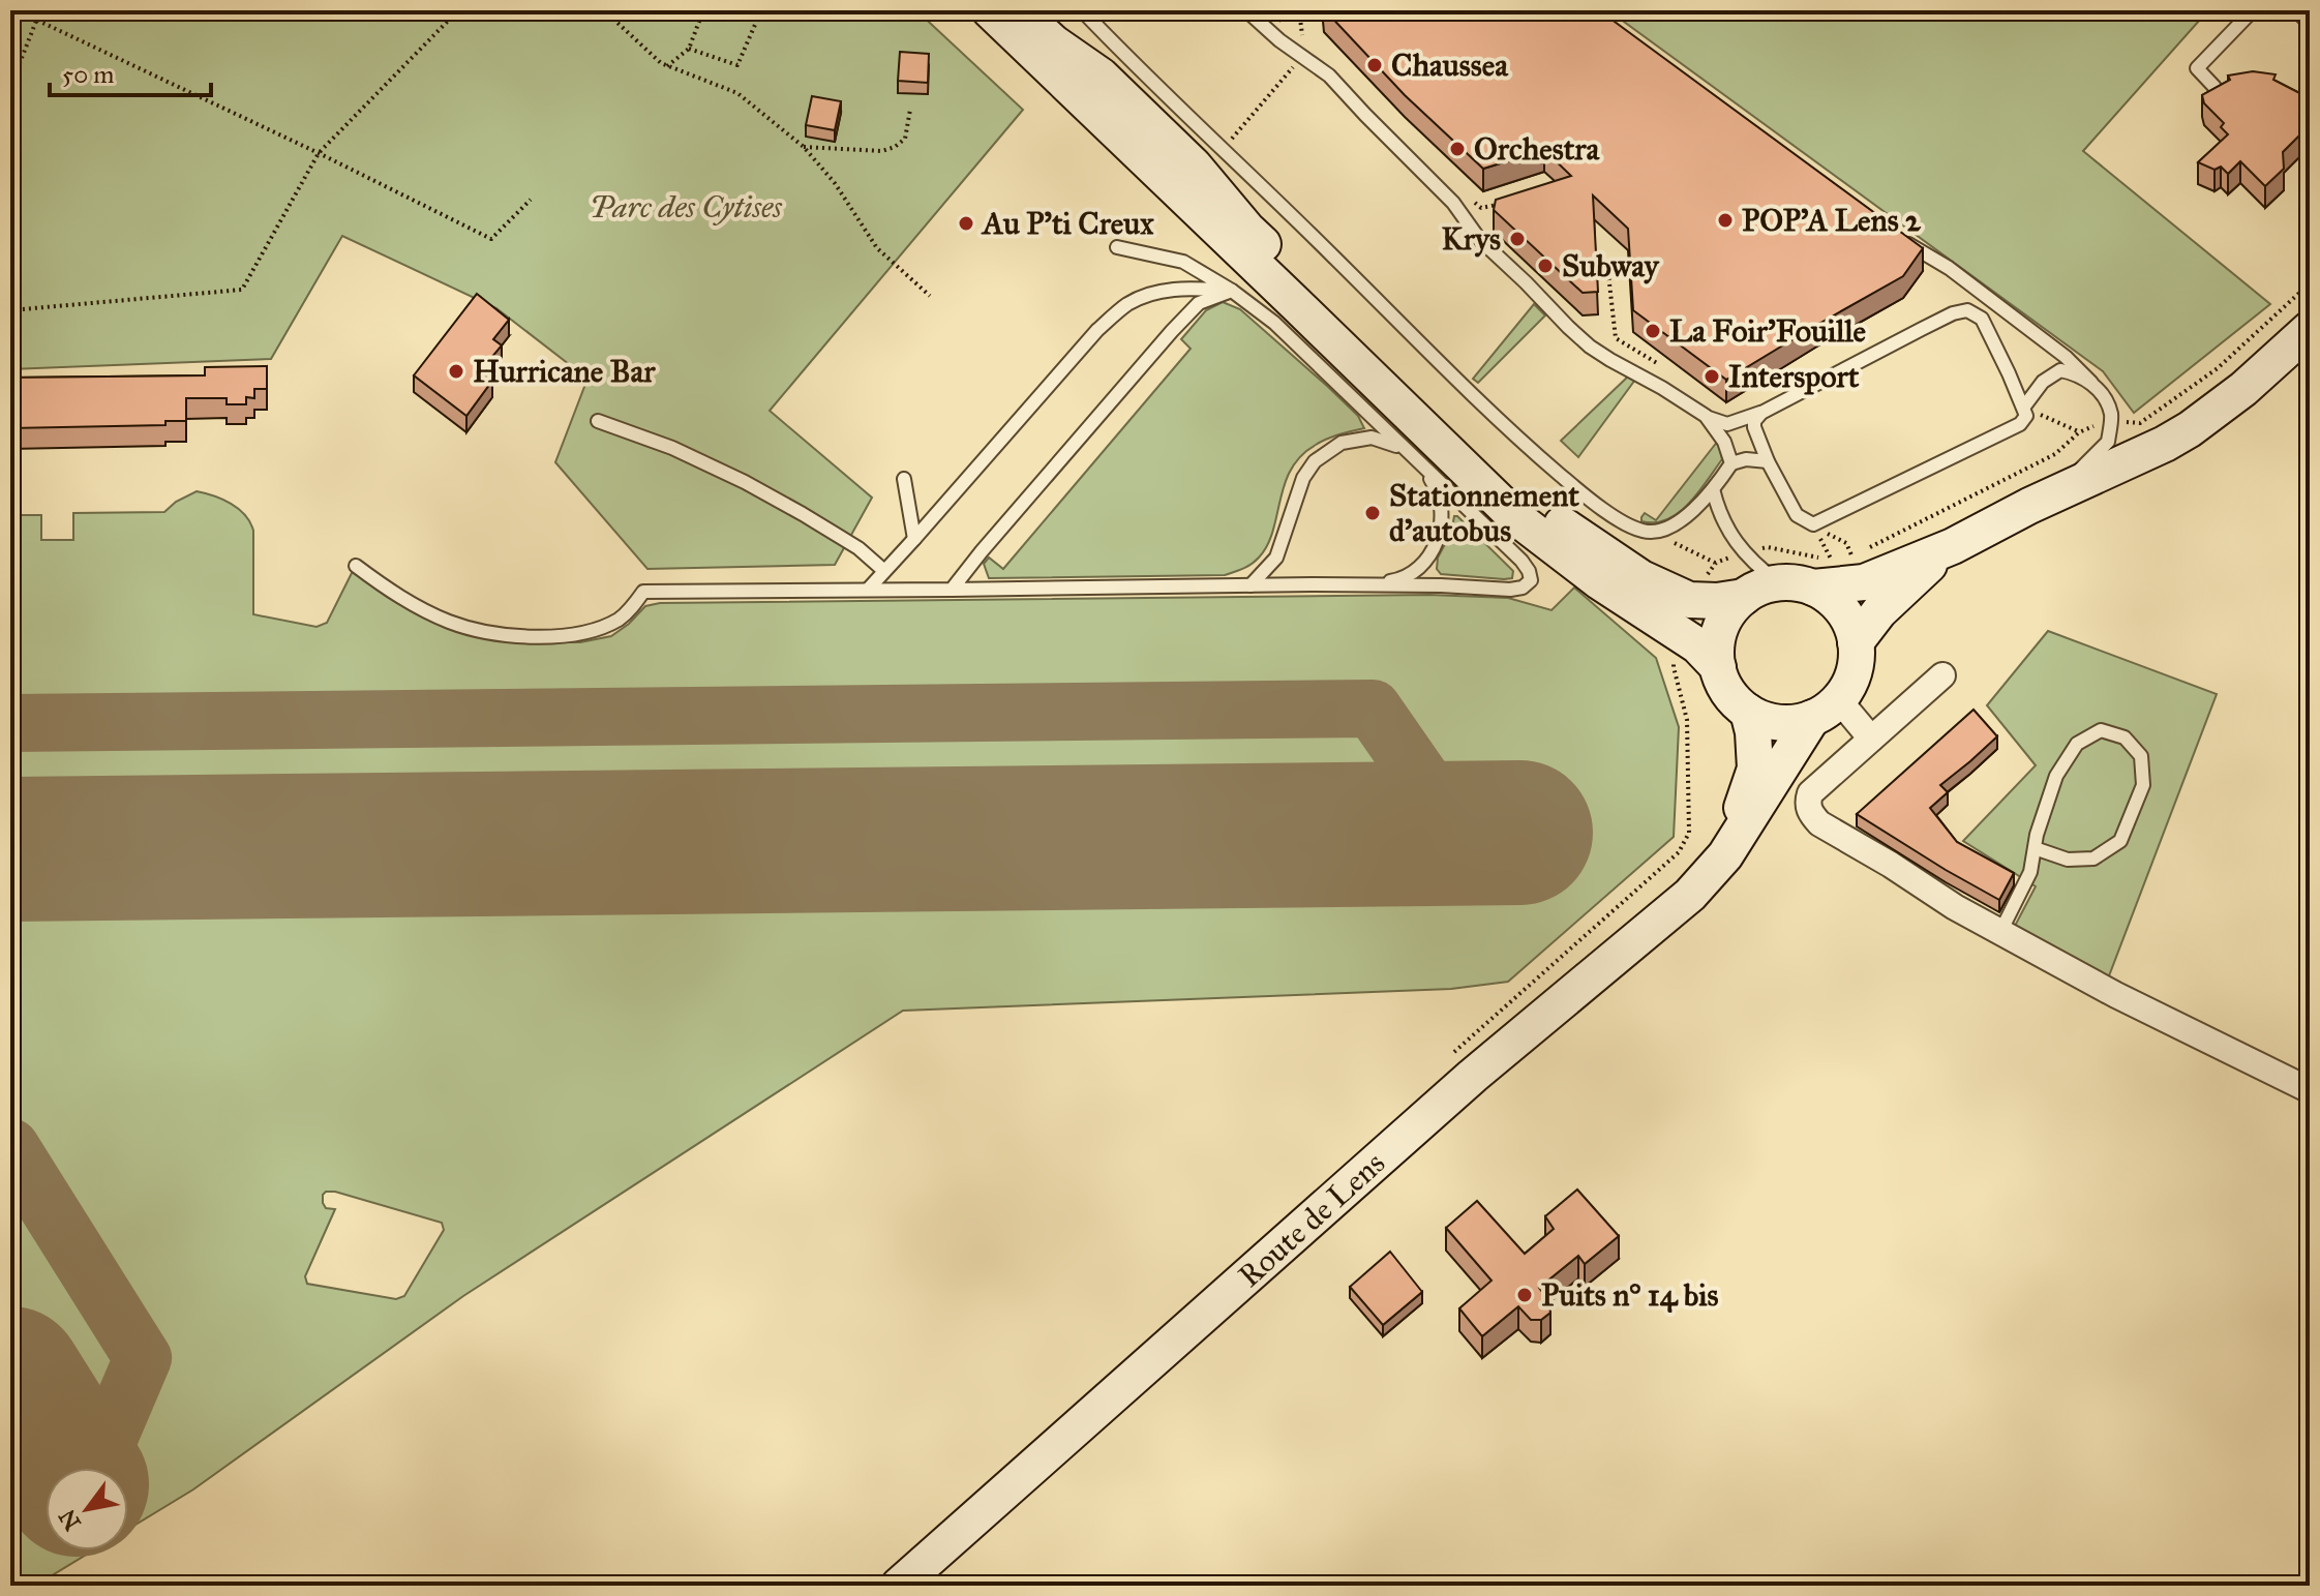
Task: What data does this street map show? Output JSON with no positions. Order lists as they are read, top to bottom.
{
  "streets": {
    "main road": ["Route de Lens"]
  },
  "parks": ["Parc des Cytises"],
  "places": [
    "Chaussea",
    "Orchestra",
    "POP'A Lens 2",
    "Au P'ti Creux",
    "Krys",
    "Subway",
    "La Foir'Fouille",
    "Hurricane Bar",
    "Intersport",
    "Stationnement d'autobus",
    "Puits n° 14 bis"
  ],
  "scale_bar": "50 m",
  "north": "bottom left"
}
